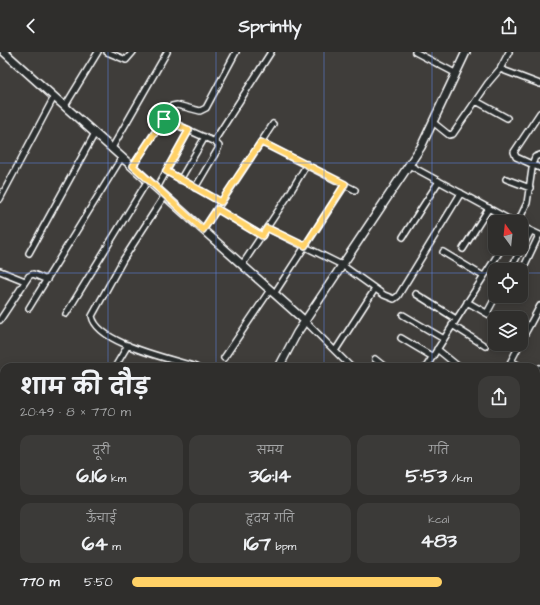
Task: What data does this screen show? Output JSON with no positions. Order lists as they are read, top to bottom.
{
  "north": "top",
  "page": {
    "header": "Sprintly",
    "heading": ["शाम की दौड़", "20:49 · 8 × 770 m"],
    "stats": [
      ["दूरी", "6.16 km"],
      ["समय", "36:14"],
      ["गति", "5:53 /km"],
      ["ऊँचाई", "64 m"],
      ["हृदय गति", "167 bpm"],
      ["kcal", "483"]
    ],
    "list": [
      {
        "name": "770 m",
        "note": "5:50"
      }
    ]
  }
}
